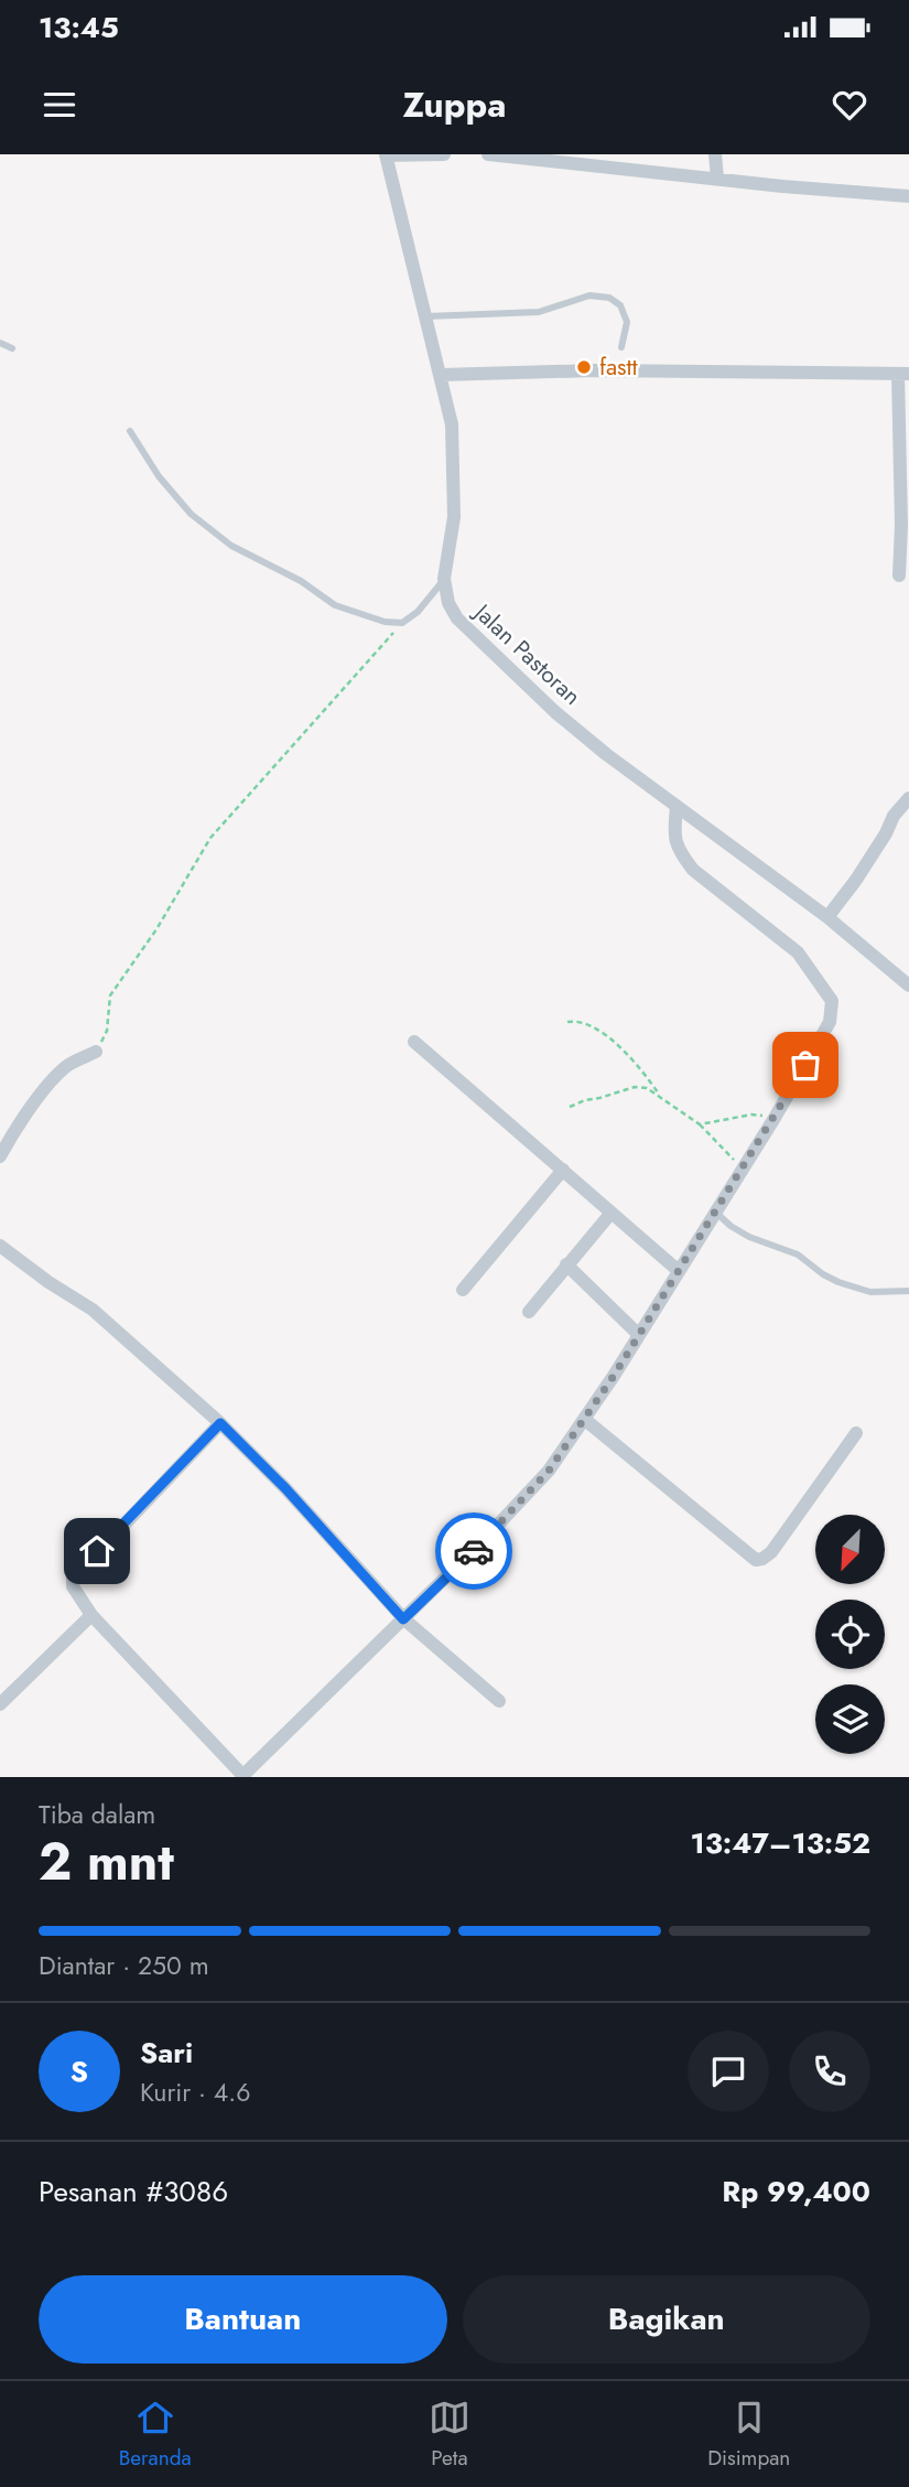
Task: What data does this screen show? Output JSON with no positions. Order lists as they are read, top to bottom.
{
  "streets": {
    "street": ["Jalan Pastoran"]
  },
  "places": ["fastt"],
  "north": "bottom left",
  "page": {
    "status": "13:45",
    "header": "Zuppa",
    "heading": ["2 mnt", "Tiba dalam", "13:47–13:52"],
    "panel": [
      "Sari",
      "Kurir · 4.6",
      "Pesanan #3086",
      "Rp 99,400"
    ],
    "bar": "Diantar · 250 m",
    "round": "S",
    "buttons": ["Bantuan", "Bagikan"],
    "tabs": ["Beranda", "Peta", "Disimpan"]
  }
}
